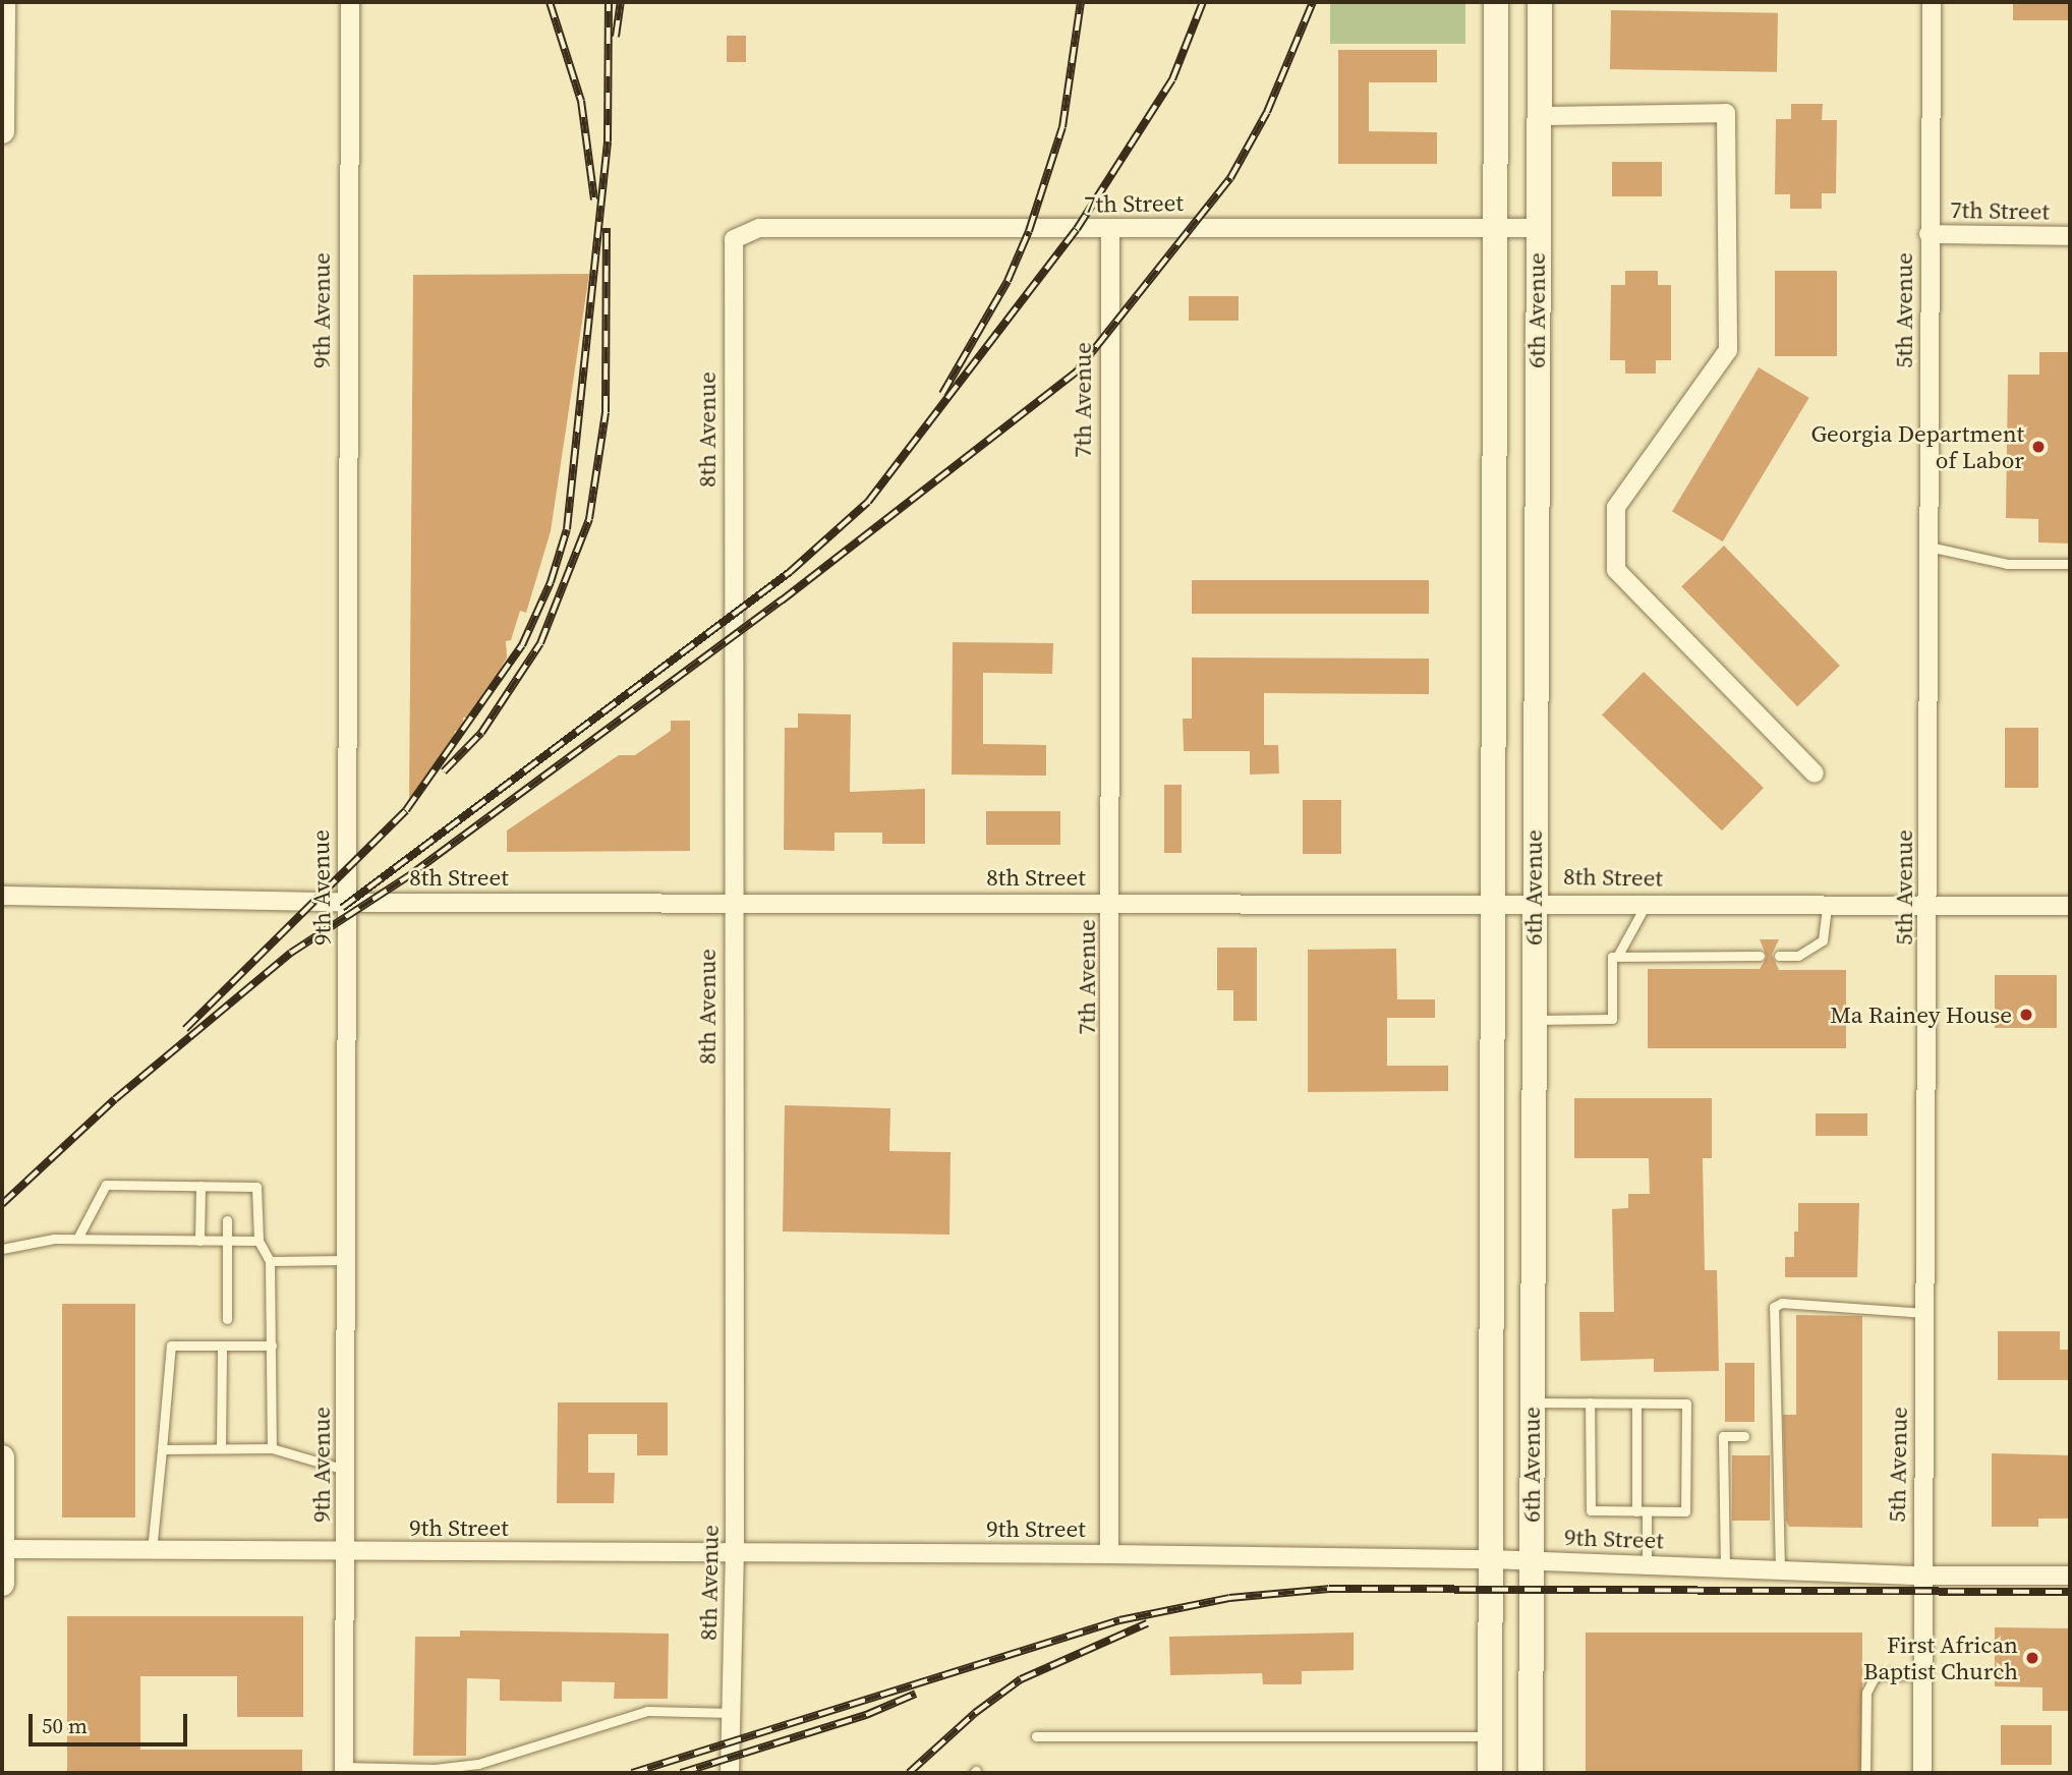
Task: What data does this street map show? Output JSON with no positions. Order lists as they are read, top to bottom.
{
  "streets": {
    "main road": ["6th Avenue"],
    "street": [
      "7th Street",
      "9th Avenue",
      "5th Avenue",
      "7th Avenue",
      "8th Avenue",
      "8th Street",
      "9th Street"
    ]
  },
  "crossings": [
    ["7th Street", "6th Avenue"],
    ["7th Street", "5th Avenue"],
    ["7th Street", "7th Avenue"],
    ["7th Street", "8th Avenue"],
    ["9th Avenue", "8th Street"],
    ["9th Avenue", "9th Street"],
    ["6th Avenue", "8th Street"],
    ["6th Avenue", "9th Street"],
    ["5th Avenue", "8th Street"],
    ["5th Avenue", "9th Street"],
    ["7th Avenue", "8th Street"],
    ["7th Avenue", "9th Street"],
    ["8th Avenue", "8th Street"],
    ["8th Avenue", "9th Street"]
  ],
  "places": ["Georgia Department of Labor", "Ma Rainey House", "First African Baptist Church"],
  "scale_bar": "50 m"
}
